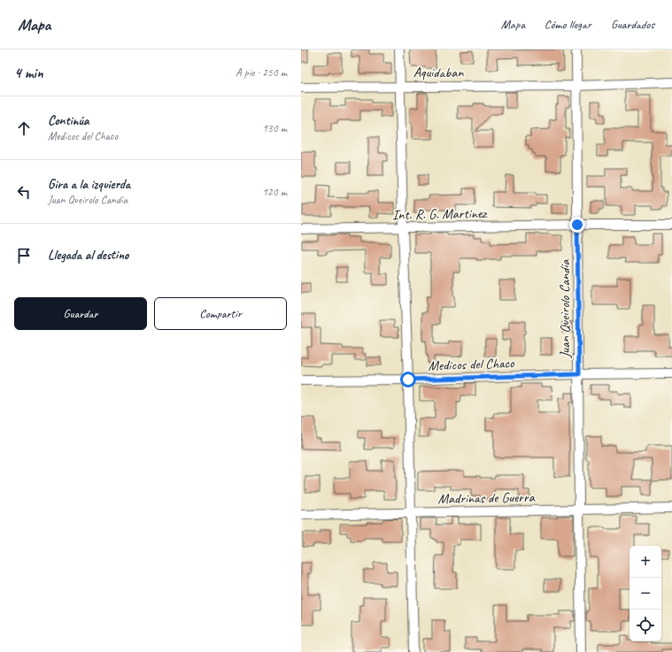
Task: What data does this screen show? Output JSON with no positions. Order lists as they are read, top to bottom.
{
  "streets": {
    "street": [
      "Aquidaban",
      "Int. R. G. Martinez",
      "Juan Queirolo Candia",
      "Medicos del Chaco",
      "Madrinas de Guerra"
    ]
  },
  "crossings": [
    ["Aquidaban", "Juan Queirolo Candia"],
    ["Int. R. G. Martinez", "Juan Queirolo Candia"],
    ["Juan Queirolo Candia", "Medicos del Chaco"],
    ["Juan Queirolo Candia", "Madrinas de Guerra"]
  ],
  "page": {
    "header": "Mapa",
    "nav": ["Mapa", "Cómo llegar", "Guardados"],
    "heading": ["4 min", "A pie · 250 m"],
    "list": [
      ["Continúa", "Medicos del Chaco", "130 m"],
      ["Gira a la izquierda", "Juan Queirolo Candia", "120 m"],
      "Llegada al destino"
    ],
    "buttons": ["Guardar", "Compartir"],
    "map_buttons": ["+", "−"]
  }
}
